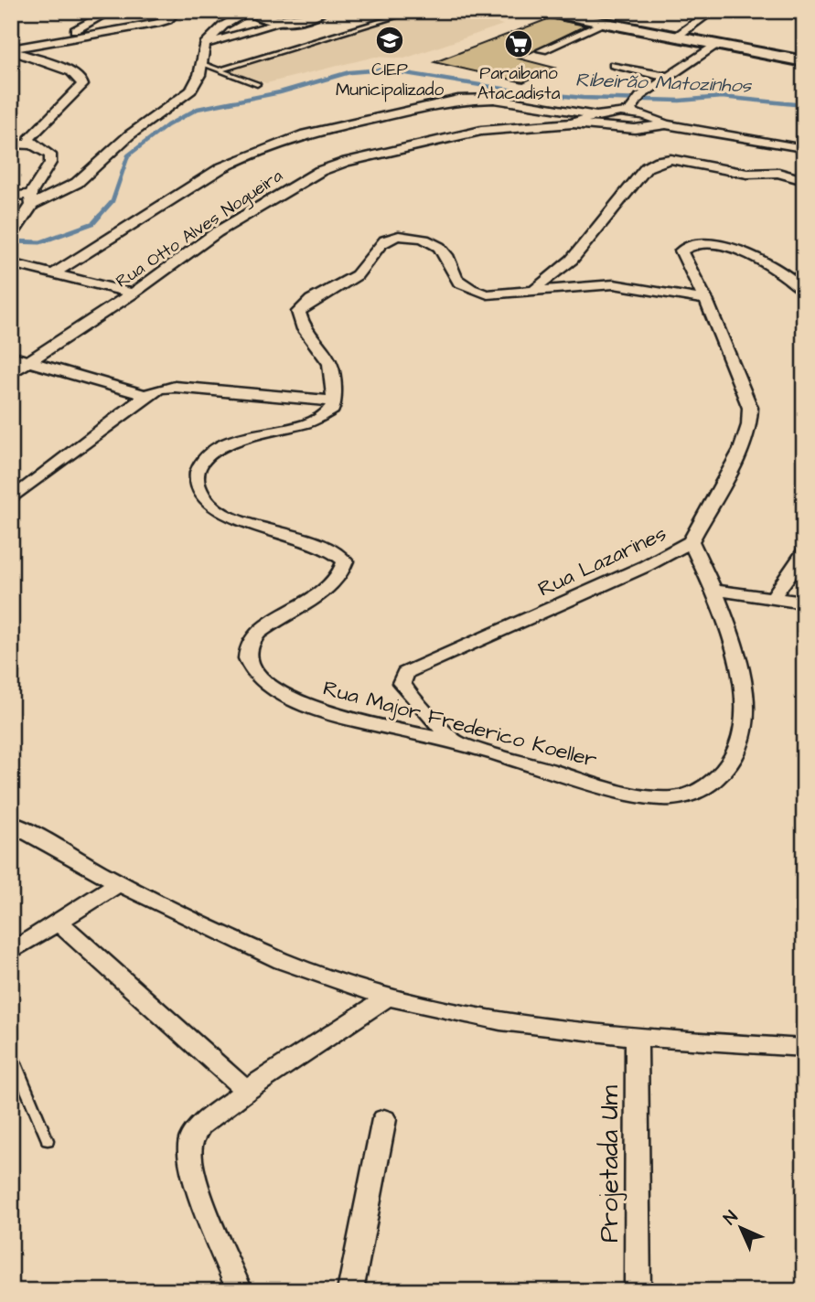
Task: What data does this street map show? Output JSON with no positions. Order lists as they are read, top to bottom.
{
  "streets": {
    "street": [
      "Rua Otto Alves Nogueira",
      "Rua Lazarines",
      "Rua Major Frederico Koeller",
      "Projetada Um"
    ]
  },
  "crossings": [
    ["Rua Lazarines", "Rua Major Frederico Koeller"]
  ],
  "water": ["Ribeirão Matozinhos"],
  "places": {
    "school or university": ["CIEP Municipalizado"],
    "supermarket": ["Paraibano Atacadista"]
  },
  "north": "top left"
}
